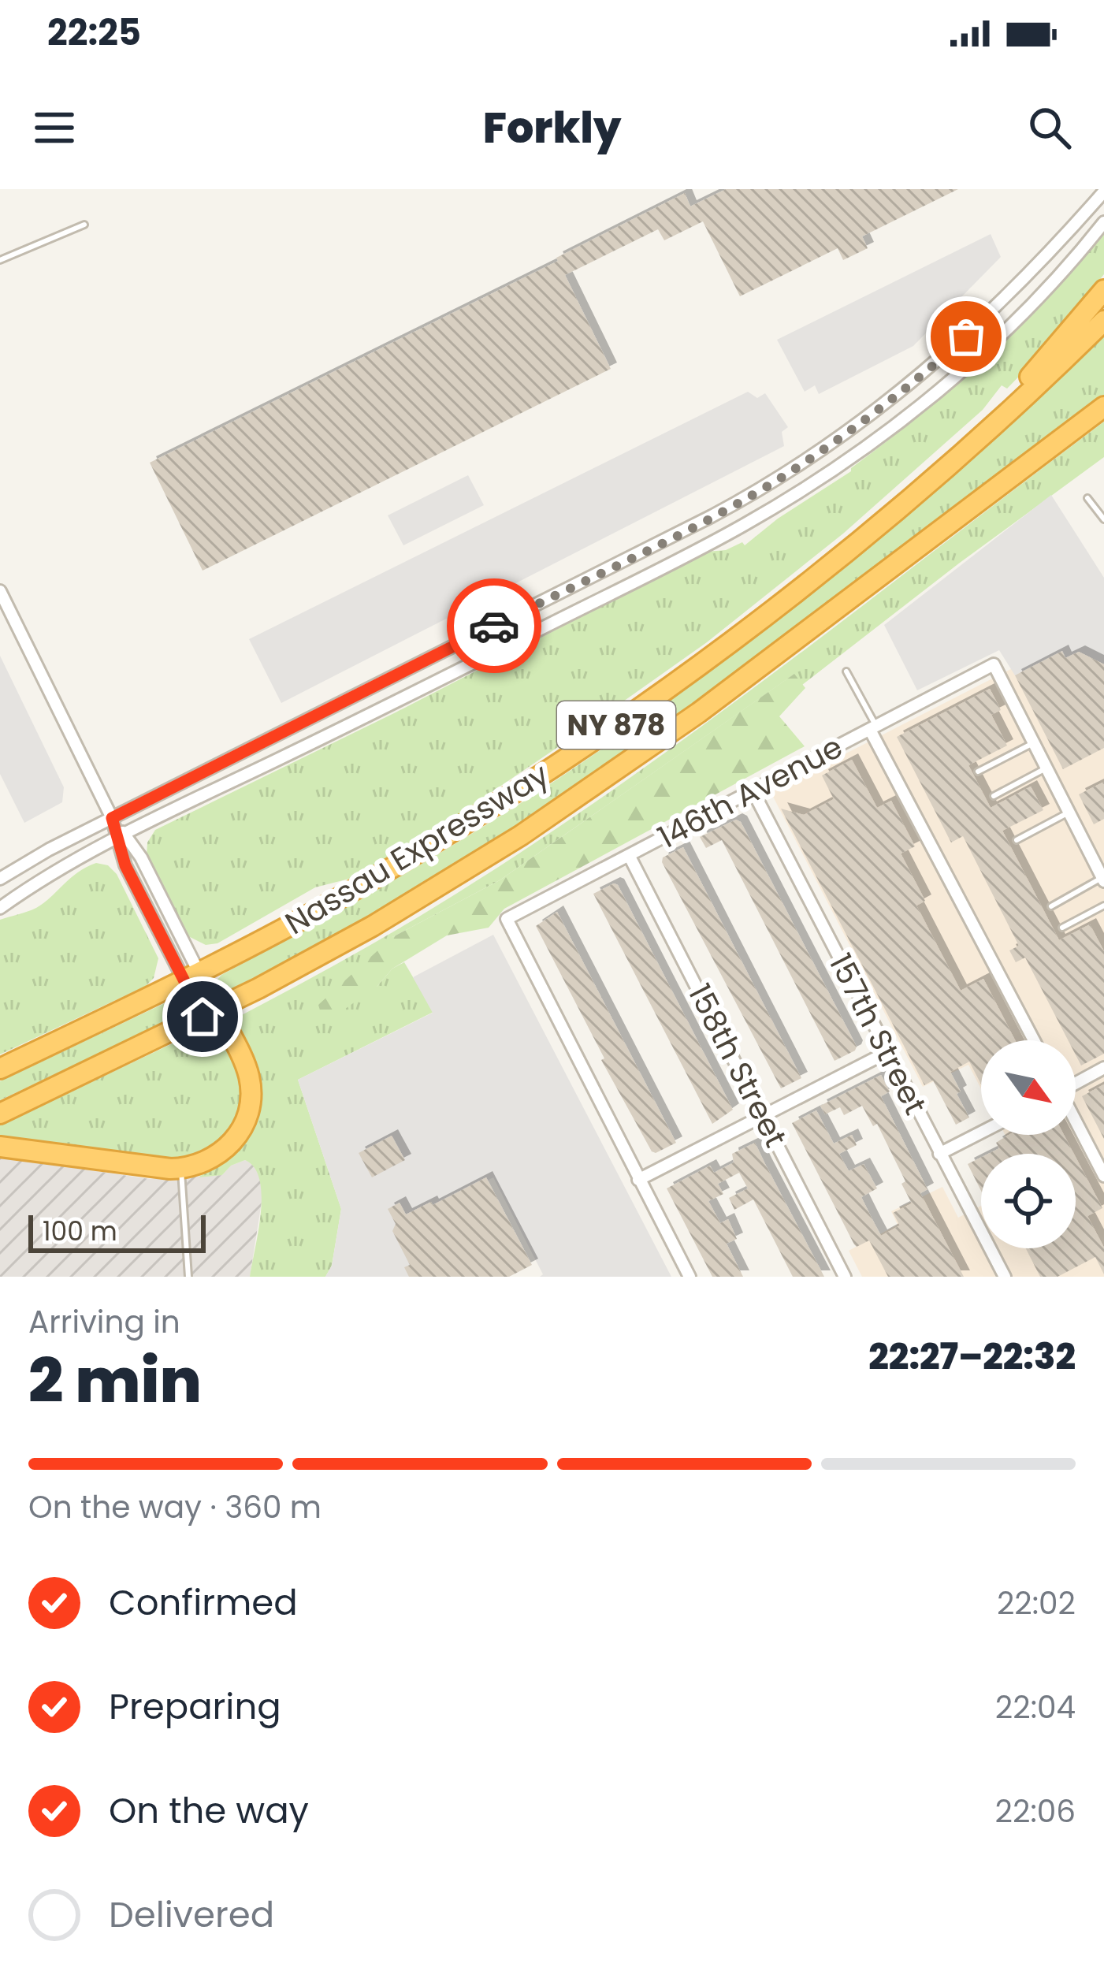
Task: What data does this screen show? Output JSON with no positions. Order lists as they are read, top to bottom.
{
  "streets": {
    "highway": ["NY 878", "Nassau Expressway"],
    "street": ["146th Avenue", "157th Street", "158th Street"]
  },
  "crossings": [
    ["146th Avenue", "157th Street"],
    ["146th Avenue", "158th Street"]
  ],
  "scale_bar": "100 m",
  "north": "bottom right",
  "page": {
    "status": "22:25",
    "header": "Forkly",
    "scale": "100 m",
    "heading": ["2 min", "Arriving in", "22:27–22:32"],
    "bar": "On the way · 360 m",
    "list": [
      ["Confirmed", "22:02"],
      ["Preparing", "22:04"],
      ["On the way", "22:06"],
      "Delivered"
    ]
  }
}
